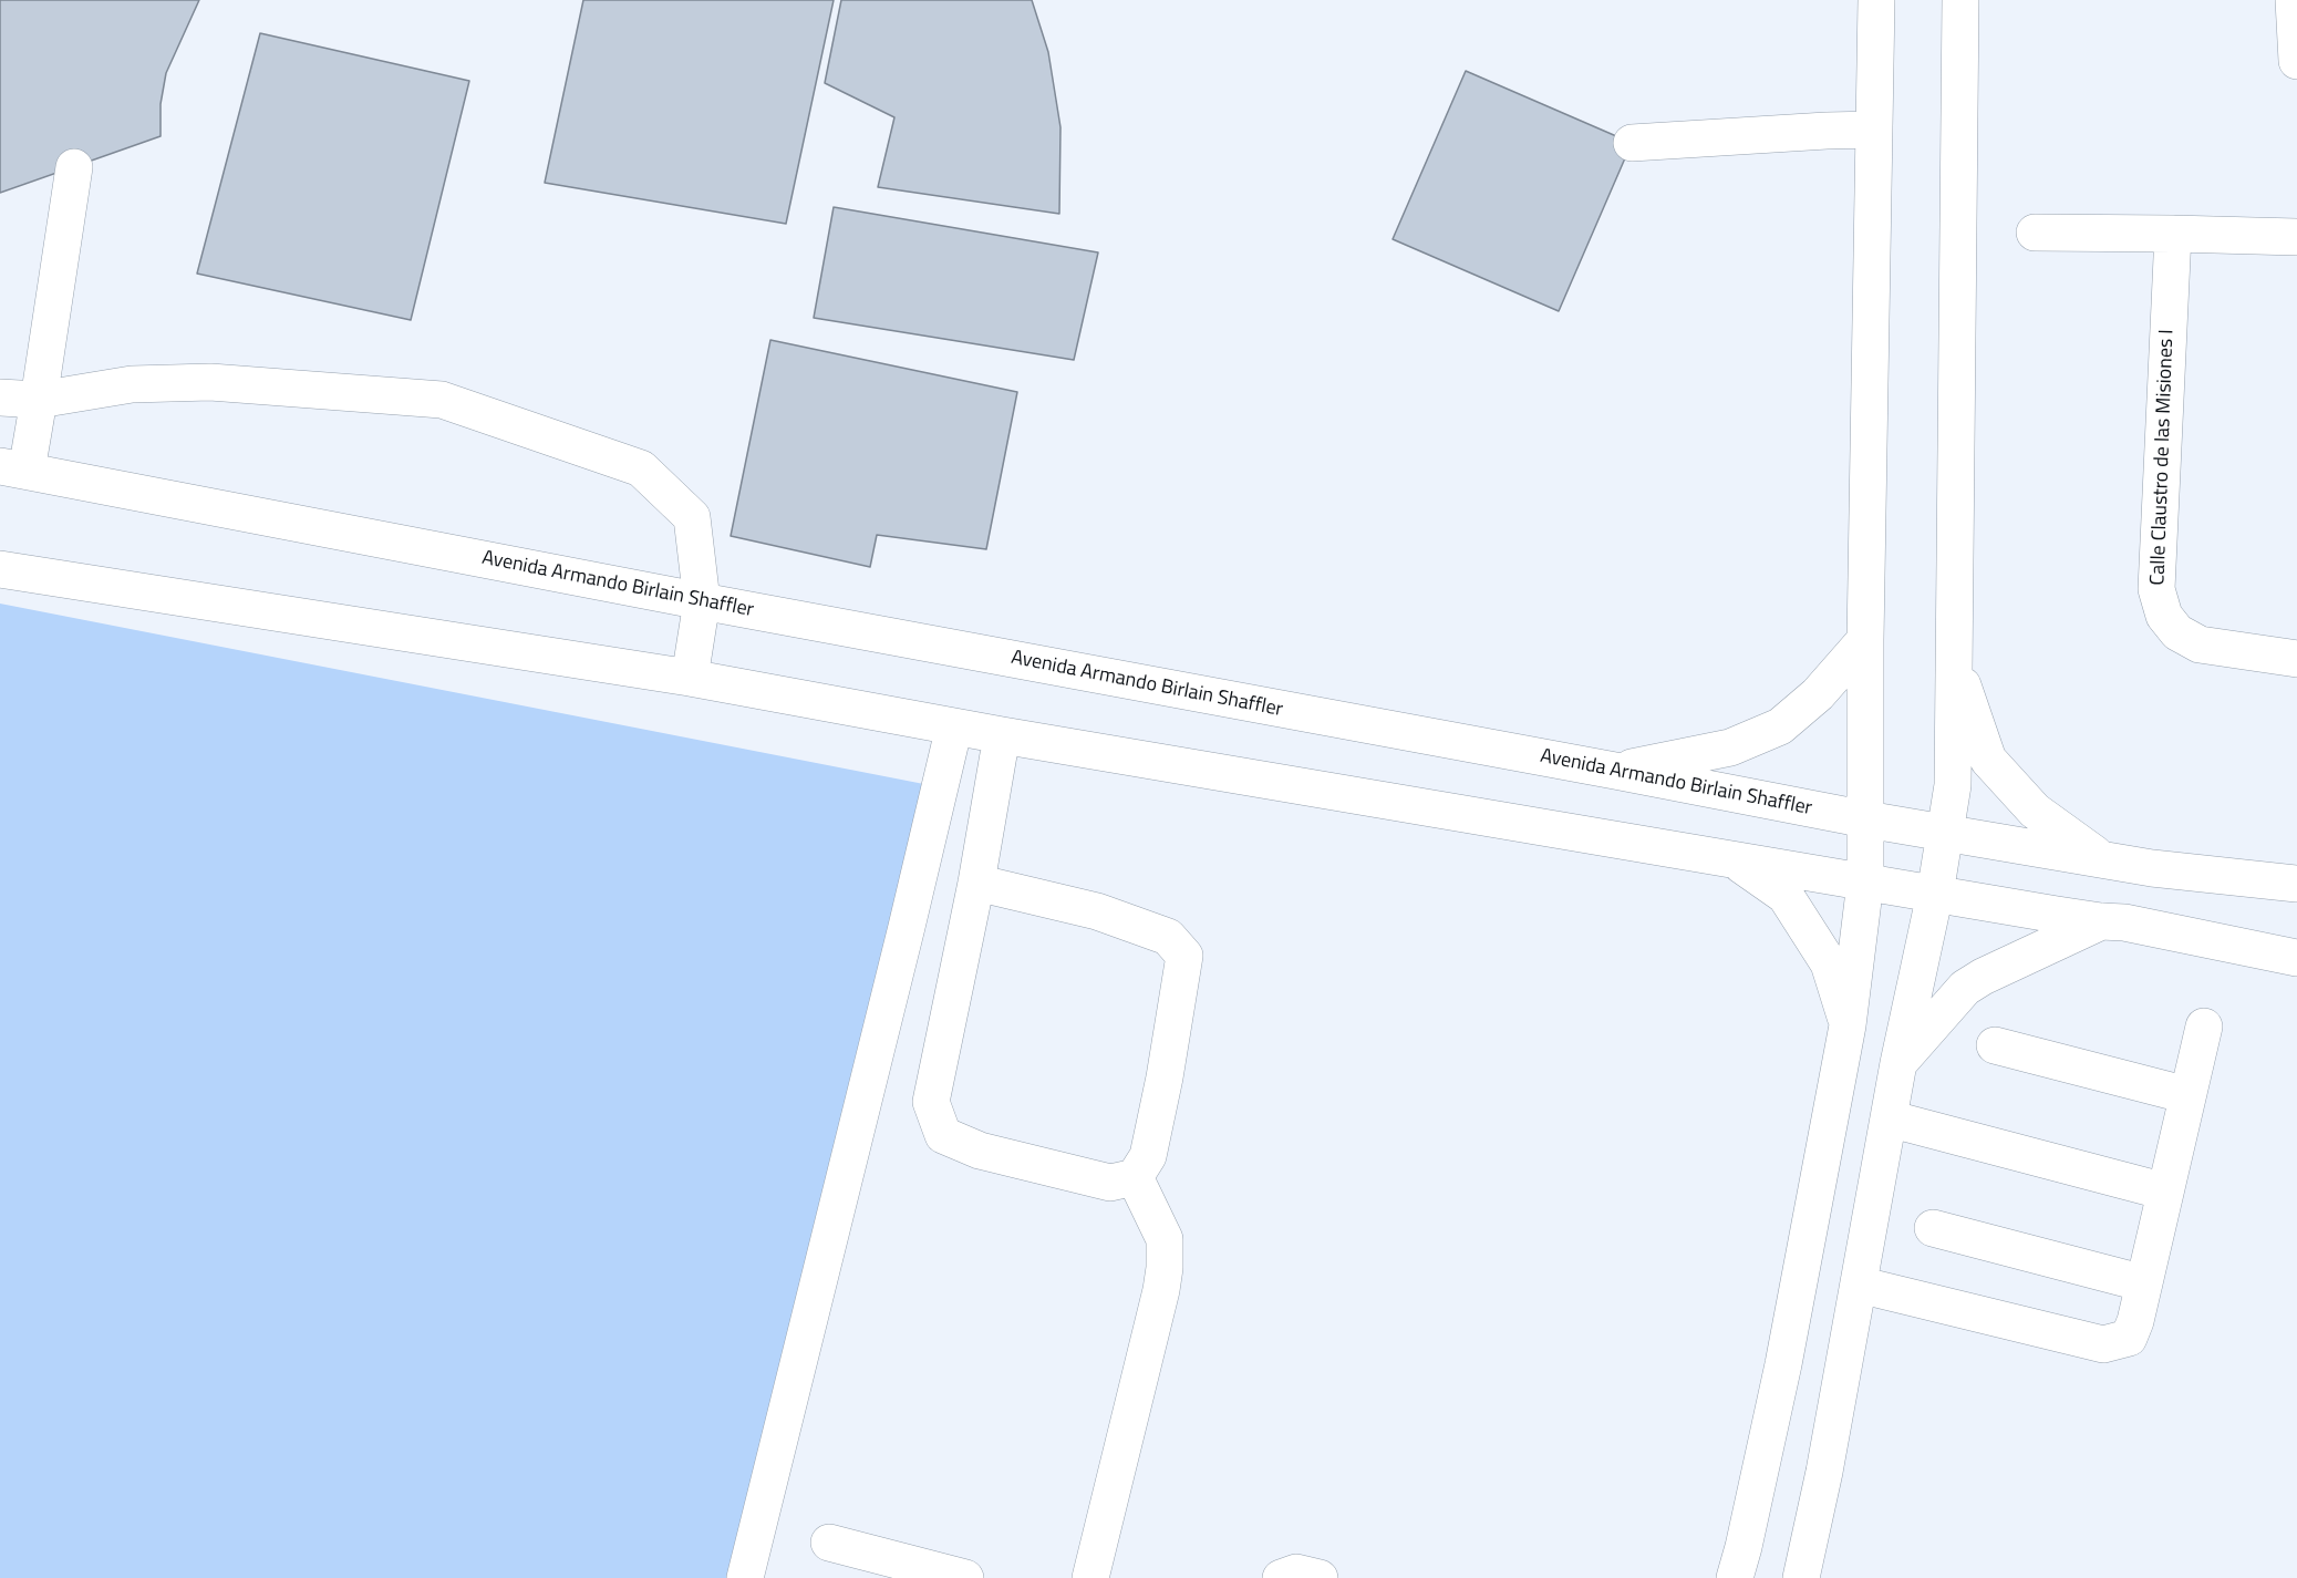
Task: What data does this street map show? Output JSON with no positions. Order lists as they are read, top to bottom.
{
  "streets": {
    "street": ["Calle Claustro de las Misiones I", "Avenida Armando Birlain Shaffler"]
  }
}
